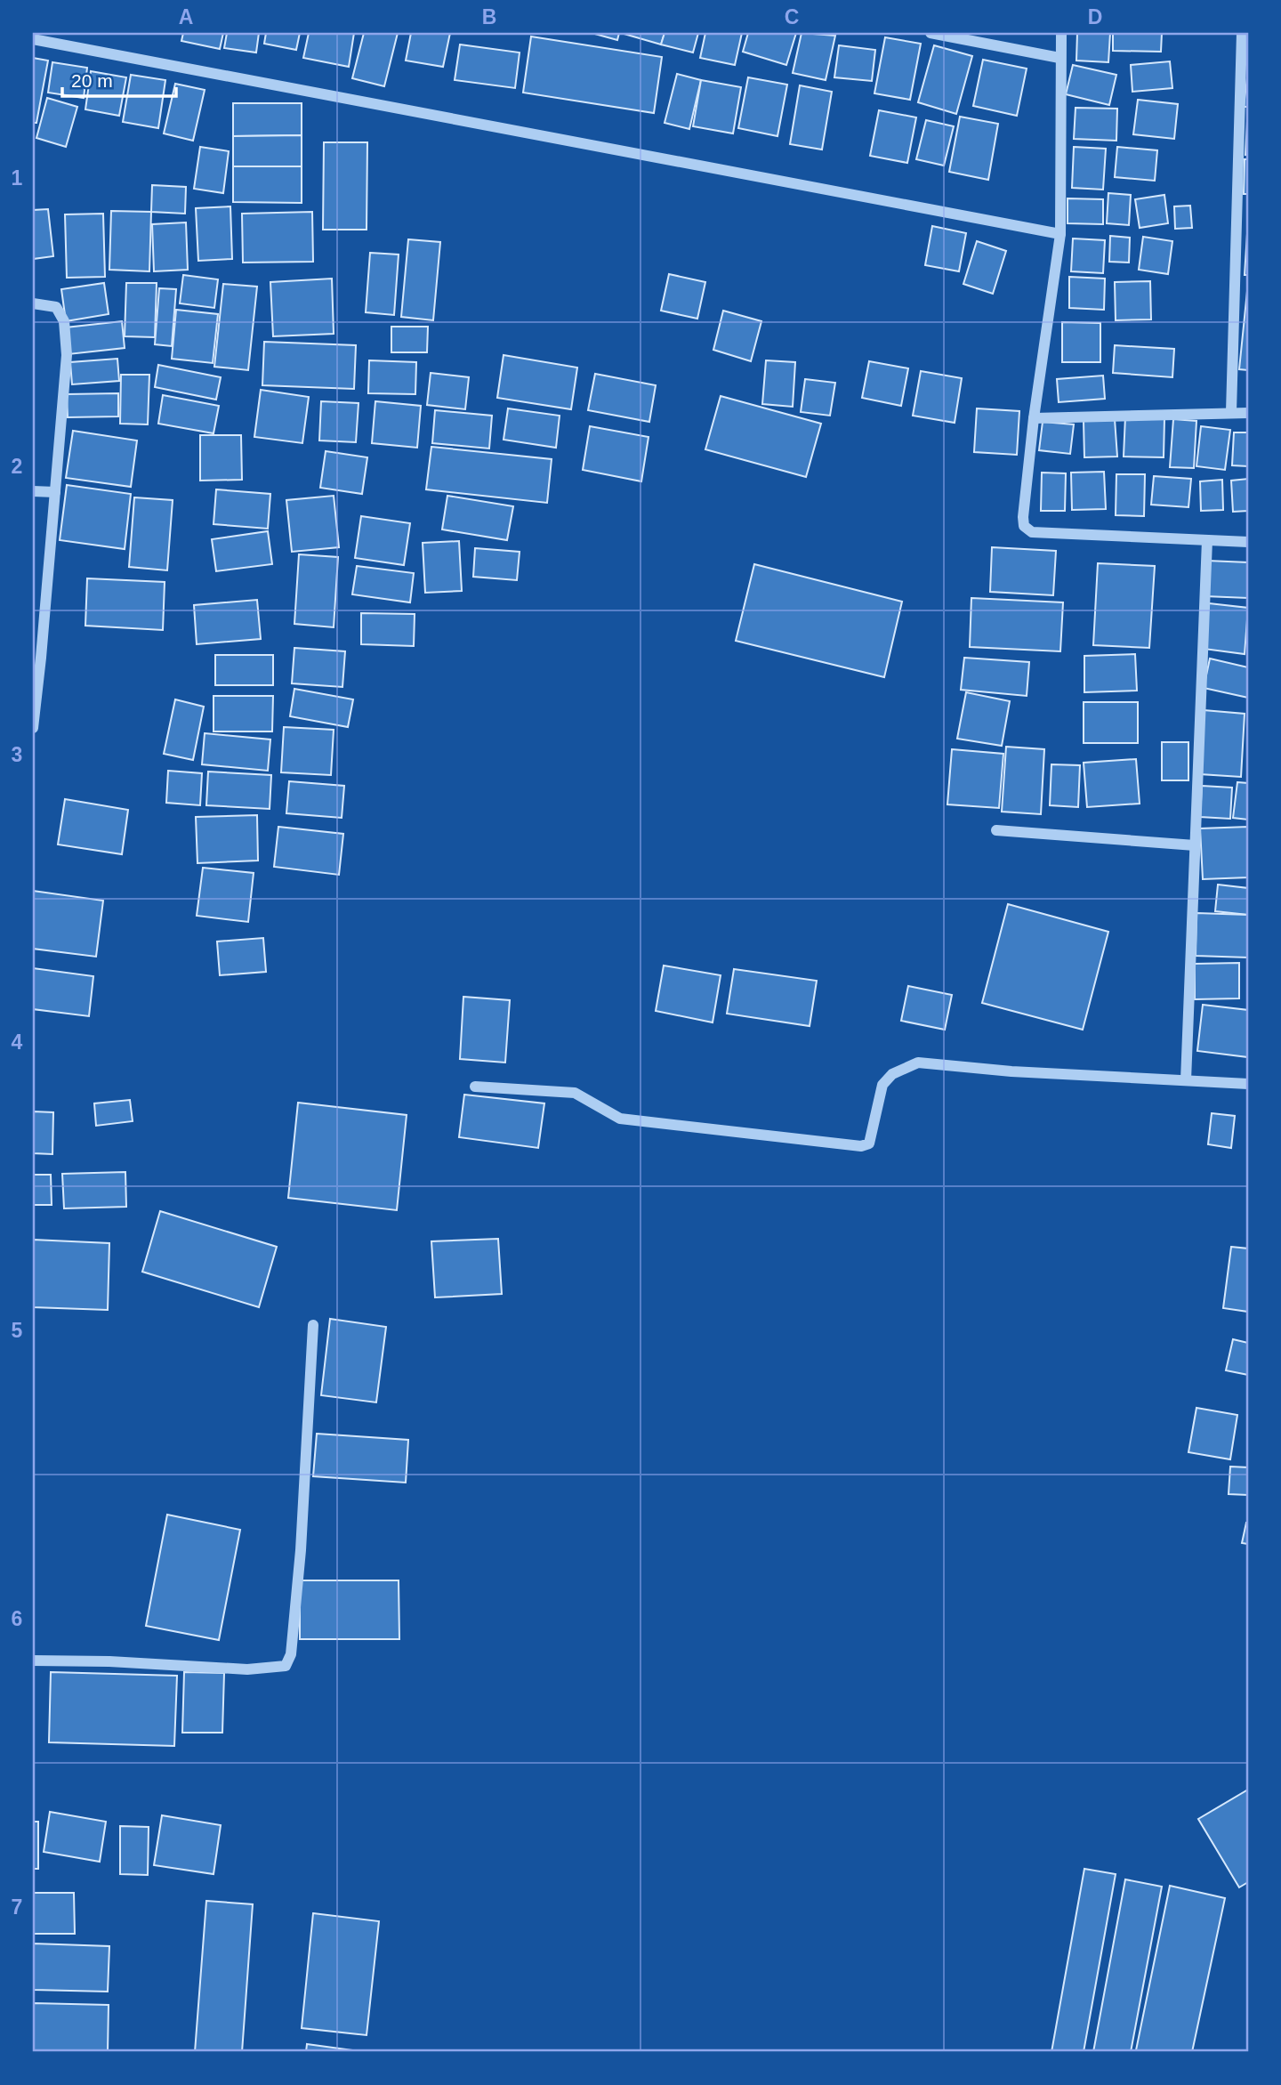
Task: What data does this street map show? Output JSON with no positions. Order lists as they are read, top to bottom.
{
  "scale_bar": "20 m",
  "grid": {
    "columns": [
      "A",
      "B",
      "C",
      "D"
    ],
    "rows": [
      "1",
      "2",
      "3",
      "4",
      "5",
      "6",
      "7"
    ]
  }
}
